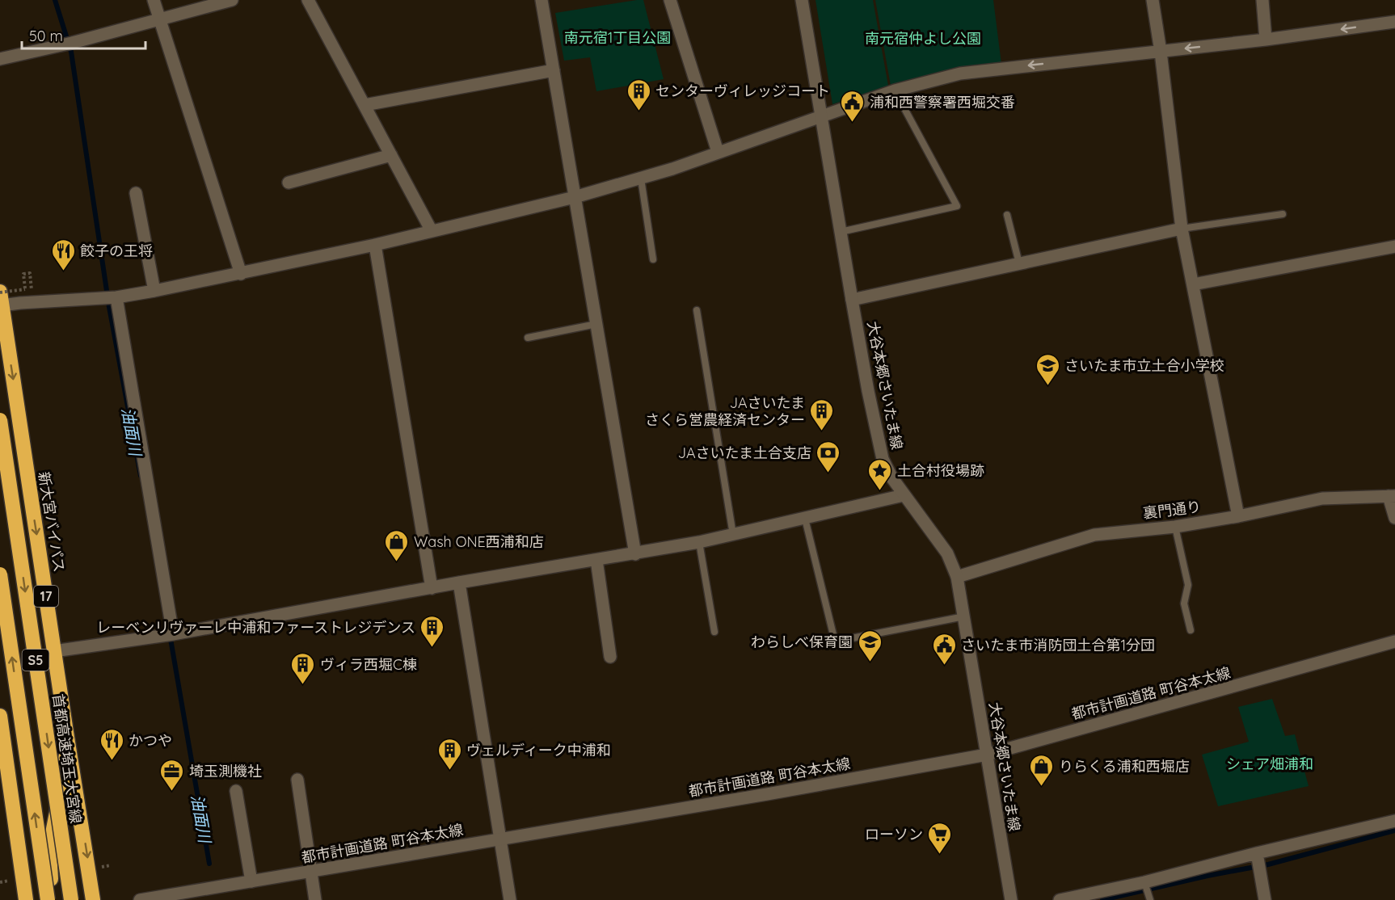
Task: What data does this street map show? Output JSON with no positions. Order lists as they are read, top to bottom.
{
  "streets": {
    "highway": [
      "新大宮バイパス",
      "17",
      "S5",
      "首都高速埼玉大宮線"
    ],
    "street": ["大谷本郷さいたま線", "裏門通り", "都市計画道路 町谷本太線"]
  },
  "crossings": [
    ["大谷本郷さいたま線", "裏門通り"],
    ["大谷本郷さいたま線", "都市計画道路 町谷本太線"]
  ],
  "water": ["油面川"],
  "parks": ["南元宿1丁目公園", "南元宿仲よし公園", "シェア畑浦和"],
  "places": {
    "building": [
      "センターヴィレッジコート",
      "JAさいたま さくら営農経済センター",
      "レーベンリヴァーレ中浦和ファーストレジデンス",
      "ヴィラ西堀C棟",
      "ヴェルディーク中浦和"
    ],
    "public building": ["浦和西警察署西堀交番", "さいたま市消防団土合第1分団"],
    "restaurant": ["餃子の王将", "かつや"],
    "school or university": ["さいたま市立土合小学校", "わらしべ保育園"],
    "bank": ["JAさいたま土合支店"],
    "place": ["土合村役場跡"],
    "shop": ["Wash ONE西浦和店", "りらくる浦和西堀店"],
    "office": ["埼玉測機社"],
    "supermarket": ["ローソン"]
  },
  "scale_bar": "50 m"
}
